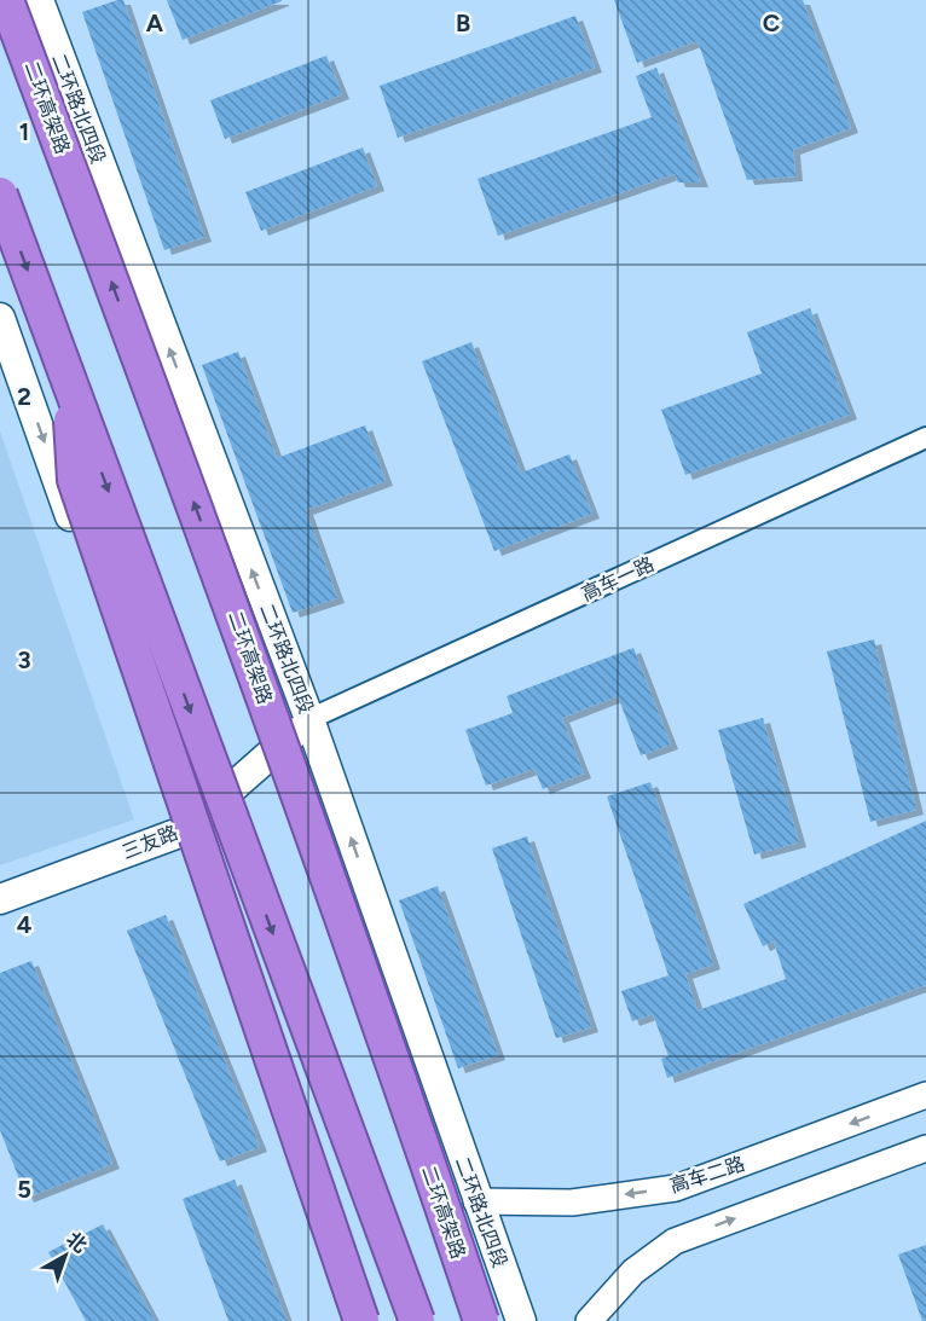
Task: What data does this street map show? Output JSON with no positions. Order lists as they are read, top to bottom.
{
  "streets": {
    "highway": ["二环高架路"],
    "main road": ["二环路北四段", "三友路"],
    "street": ["高车一路", "高车二路"]
  },
  "crossings": [
    ["二环路北四段", "高车一路"],
    ["二环路北四段", "三友路"],
    ["二环路北四段", "高车二路"],
    ["高车一路", "三友路"]
  ],
  "north": "top right",
  "grid": {
    "columns": ["A", "B", "C"],
    "rows": [
      "1",
      "2",
      "3",
      "4",
      "5"
    ]
  }
}
